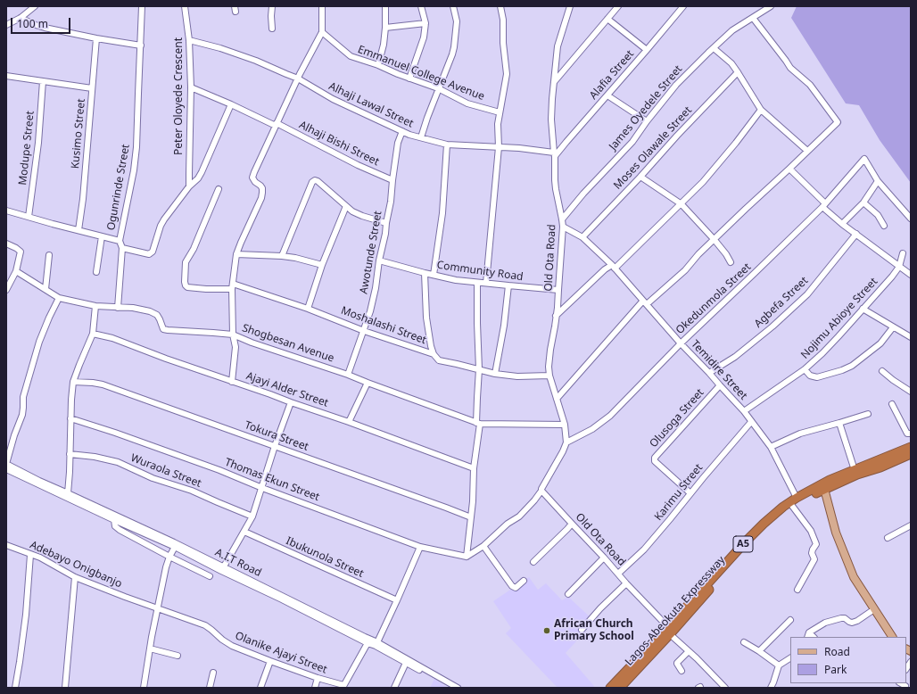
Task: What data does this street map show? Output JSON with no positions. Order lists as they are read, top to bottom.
{
  "streets": {
    "highway": ["A5", "Lagos-Abeokuta Expressway"],
    "street": [
      "Emmanuel College Avenue",
      "Alafia Street",
      "Peter Oloyede Crescent",
      "Alhaji Lawal Street",
      "James Oyedele Street",
      "Kusimo Street",
      "Alhaji Bishi Street",
      "Modupe Street",
      "Moses Olawale Street",
      "Ogunrinde Street",
      "Awotunde Street",
      "Old Ota Road",
      "Community Road",
      "Okedunmola Street",
      "Agbefa Street",
      "Nojimu Abioye Street",
      "Moshalashi Street",
      "Shogbesan Avenue",
      "Temidire Street",
      "Ajayi Alder Street",
      "Olusoga Street",
      "Tokura Street",
      "Wuraola Street",
      "Thomas Ekun Street",
      "Karimu Street",
      "Ibukunola Street",
      "A.I.T Road",
      "Adebayo Onigbanjo",
      "Olanike Ajayi Street"
    ]
  },
  "crossings": [
    ["Alafia Street", "Alhaji Lawal Street"],
    ["Alafia Street", "Old Ota Road"],
    ["Peter Oloyede Crescent", "Alhaji Lawal Street"],
    ["Peter Oloyede Crescent", "Alhaji Bishi Street"],
    ["Alhaji Lawal Street", "Awotunde Street"],
    ["Alhaji Lawal Street", "Old Ota Road"],
    ["James Oyedele Street", "Old Ota Road"],
    ["Alhaji Bishi Street", "Awotunde Street"],
    ["Moses Olawale Street", "Temidire Street"],
    ["Ogunrinde Street", "Shogbesan Avenue"],
    ["Awotunde Street", "Community Road"],
    ["Awotunde Street", "Moshalashi Street"],
    ["Awotunde Street", "Shogbesan Avenue"],
    ["Old Ota Road", "Community Road"],
    ["Old Ota Road", "Okedunmola Street"],
    ["Old Ota Road", "Moshalashi Street"],
    ["Old Ota Road", "Shogbesan Avenue"],
    ["Old Ota Road", "Temidire Street"],
    ["Old Ota Road", "Karimu Street"],
    ["Old Ota Road", "Lagos-Abeokuta Expressway"],
    ["Okedunmola Street", "Temidire Street"],
    ["Agbefa Street", "Temidire Street"],
    ["Nojimu Abioye Street", "Temidire Street"],
    ["Temidire Street", "Olusoga Street"],
    ["Temidire Street", "Karimu Street"],
    ["Temidire Street", "Lagos-Abeokuta Expressway"],
    ["Olusoga Street", "Karimu Street"],
    ["Adebayo Onigbanjo", "Olanike Ajayi Street"]
  ],
  "places": ["African Church Primary School"],
  "legend": ["Road", "Park"],
  "scale_bar": "100 m"
}
